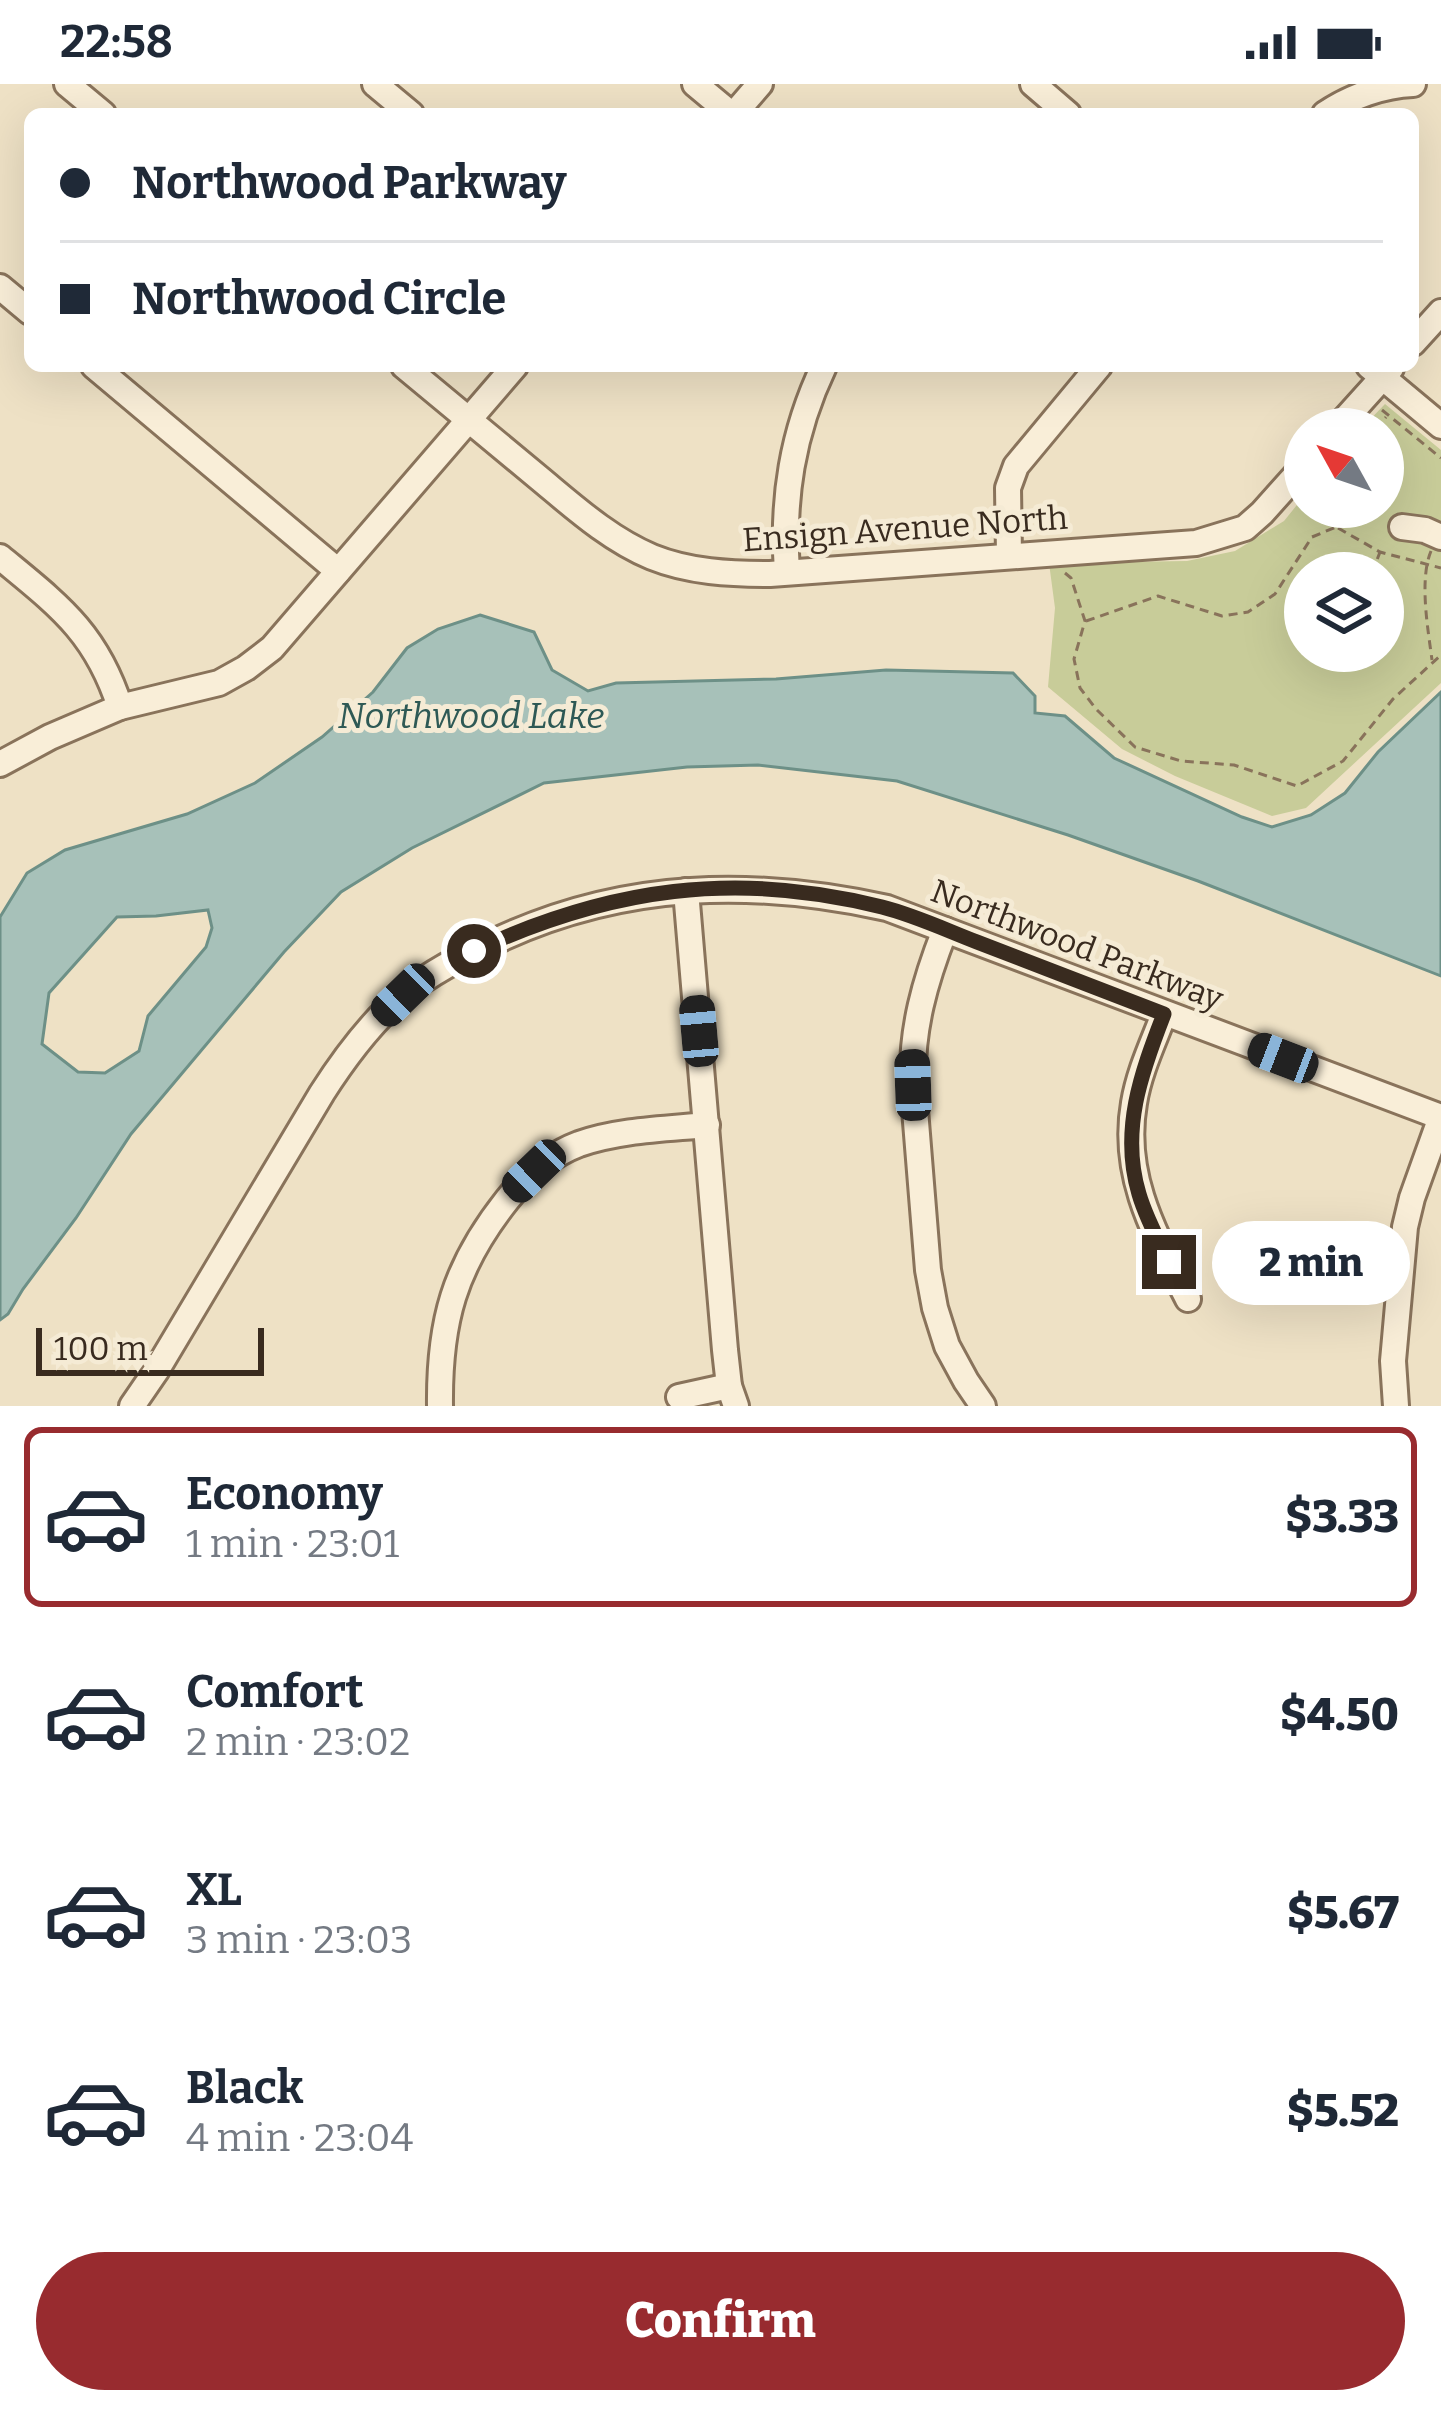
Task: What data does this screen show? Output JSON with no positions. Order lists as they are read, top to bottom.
{
  "streets": {
    "street": ["Ensign Avenue North", "Northwood Parkway"]
  },
  "water": ["Northwood Lake"],
  "scale_bar": "100 m",
  "north": "top left",
  "page": {
    "status": "22:58",
    "banner": ["Northwood Parkway", "Northwood Circle"],
    "bubble": "2 min",
    "scale": "100 m",
    "list": [
      {
        "name": "Economy",
        "note": "1 min · 23:01",
        "value": "$3.33"
      },
      {
        "name": "Comfort",
        "note": "2 min · 23:02",
        "value": "$4.50"
      },
      {
        "name": "XL",
        "note": "3 min · 23:03",
        "value": "$5.67"
      },
      {
        "name": "Black",
        "note": "4 min · 23:04",
        "value": "$5.52"
      }
    ],
    "buttons": "Confirm"
  }
}
